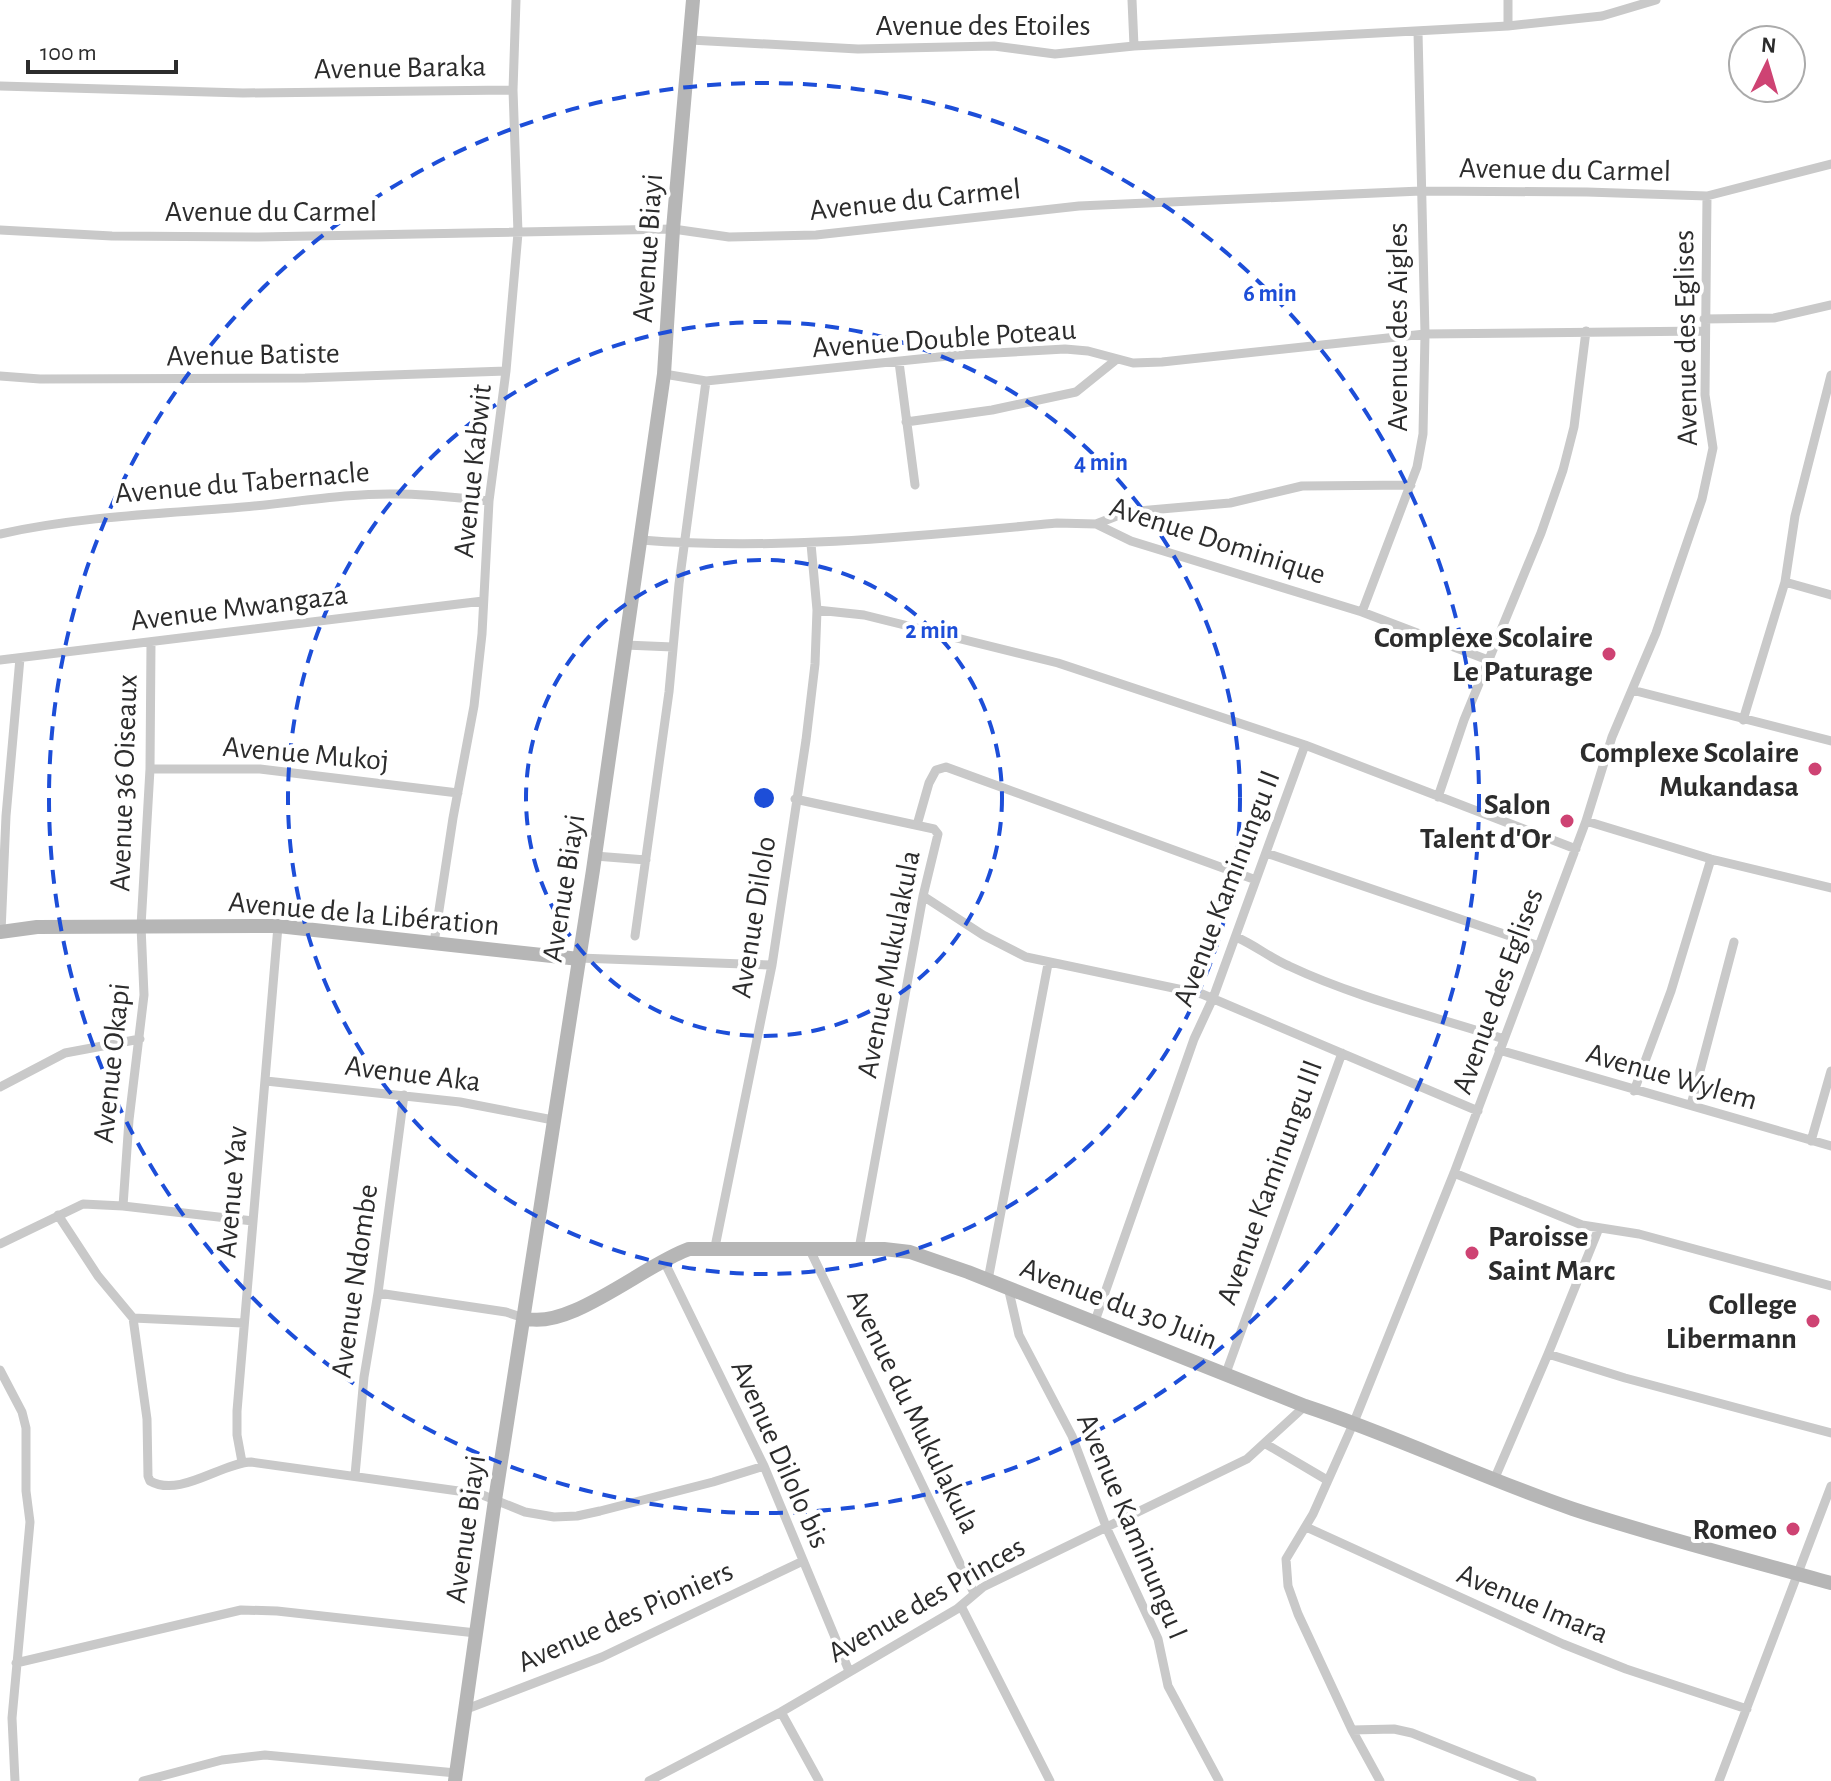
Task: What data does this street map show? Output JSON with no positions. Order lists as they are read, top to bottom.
{
  "streets": {
    "street": [
      "Avenue des Etoiles",
      "Avenue Baraka",
      "Avenue du Carmel",
      "Avenue Biayi",
      "Avenue des Aigles",
      "Avenue Double Poteau",
      "Avenue des Eglises",
      "Avenue Batiste",
      "Avenue Kabwit",
      "Avenue du Tabernacle",
      "Avenue Dominique",
      "Avenue Mwangaza",
      "Avenue Mukoj",
      "Avenue 36 Oiseaux",
      "Avenue Kaminungu II",
      "Avenue de la Libération",
      "Avenue Dilolo",
      "Avenue Mukulakula",
      "Avenue Okapi",
      "Avenue Aka",
      "Avenue Wylem",
      "Avenue Kaminungu III",
      "Avenue Yav",
      "Avenue Ndombe",
      "Avenue du 30 Juin",
      "Avenue du Mukulakula",
      "Avenue Dilolo bis",
      "Avenue Kaminungu I",
      "Avenue des Princes",
      "Avenue Imara",
      "Avenue des Pioniers"
    ]
  },
  "crossings": [
    ["Avenue des Etoiles", "Avenue Biayi"],
    ["Avenue des Etoiles", "Avenue des Aigles"],
    ["Avenue Baraka", "Avenue Kabwit"],
    ["Avenue du Carmel", "Avenue Biayi"],
    ["Avenue du Carmel", "Avenue des Aigles"],
    ["Avenue du Carmel", "Avenue des Eglises"],
    ["Avenue du Carmel", "Avenue Kabwit"],
    ["Avenue Biayi", "Avenue Double Poteau"],
    ["Avenue Biayi", "Avenue Dominique"],
    ["Avenue Biayi", "Avenue de la Libération"],
    ["Avenue Biayi", "Avenue Aka"],
    ["Avenue Biayi", "Avenue du 30 Juin"],
    ["Avenue Biayi", "Avenue des Pioniers"],
    ["Avenue des Aigles", "Avenue Double Poteau"],
    ["Avenue des Aigles", "Avenue Dominique"],
    ["Avenue Double Poteau", "Avenue des Eglises"],
    ["Avenue des Eglises", "Avenue Kaminungu II"],
    ["Avenue des Eglises", "Avenue Wylem"],
    ["Avenue des Eglises", "Avenue du 30 Juin"],
    ["Avenue des Eglises", "Avenue Imara"],
    ["Avenue Batiste", "Avenue Kabwit"],
    ["Avenue Kabwit", "Avenue du Tabernacle"],
    ["Avenue Kabwit", "Avenue Mwangaza"],
    ["Avenue Kabwit", "Avenue Mukoj"],
    ["Avenue Kabwit", "Avenue de la Libération"],
    ["Avenue Dominique", "Avenue Dilolo"],
    ["Avenue Mwangaza", "Avenue 36 Oiseaux"],
    ["Avenue Mukoj", "Avenue 36 Oiseaux"],
    ["Avenue 36 Oiseaux", "Avenue de la Libération"],
    ["Avenue 36 Oiseaux", "Avenue Okapi"],
    ["Avenue Kaminungu II", "Avenue du 30 Juin"],
    ["Avenue de la Libération", "Avenue Okapi"],
    ["Avenue de la Libération", "Avenue Yav"],
    ["Avenue Dilolo", "Avenue Mukulakula"],
    ["Avenue Dilolo", "Avenue du 30 Juin"],
    ["Avenue Mukulakula", "Avenue du 30 Juin"],
    ["Avenue Aka", "Avenue Yav"],
    ["Avenue Aka", "Avenue Ndombe"],
    ["Avenue Kaminungu III", "Avenue du 30 Juin"],
    ["Avenue Ndombe", "Avenue du 30 Juin"],
    ["Avenue du 30 Juin", "Avenue du Mukulakula"],
    ["Avenue du 30 Juin", "Avenue Dilolo bis"],
    ["Avenue du 30 Juin", "Avenue Kaminungu I"],
    ["Avenue du 30 Juin", "Avenue des Princes"],
    ["Avenue du Mukulakula", "Avenue des Princes"],
    ["Avenue Dilolo bis", "Avenue des Princes"],
    ["Avenue Dilolo bis", "Avenue des Pioniers"],
    ["Avenue Kaminungu I", "Avenue des Princes"]
  ],
  "places": [
    "Complexe Scolaire Le Paturage",
    "Complexe Scolaire Mukandasa",
    "Salon Talent d'Or",
    "Paroisse Saint Marc",
    "College Libermann",
    "Romeo"
  ],
  "scale_bar": "100 m",
  "north": "top",
  "rings": ["6 min", "4 min", "2 min"]
}
